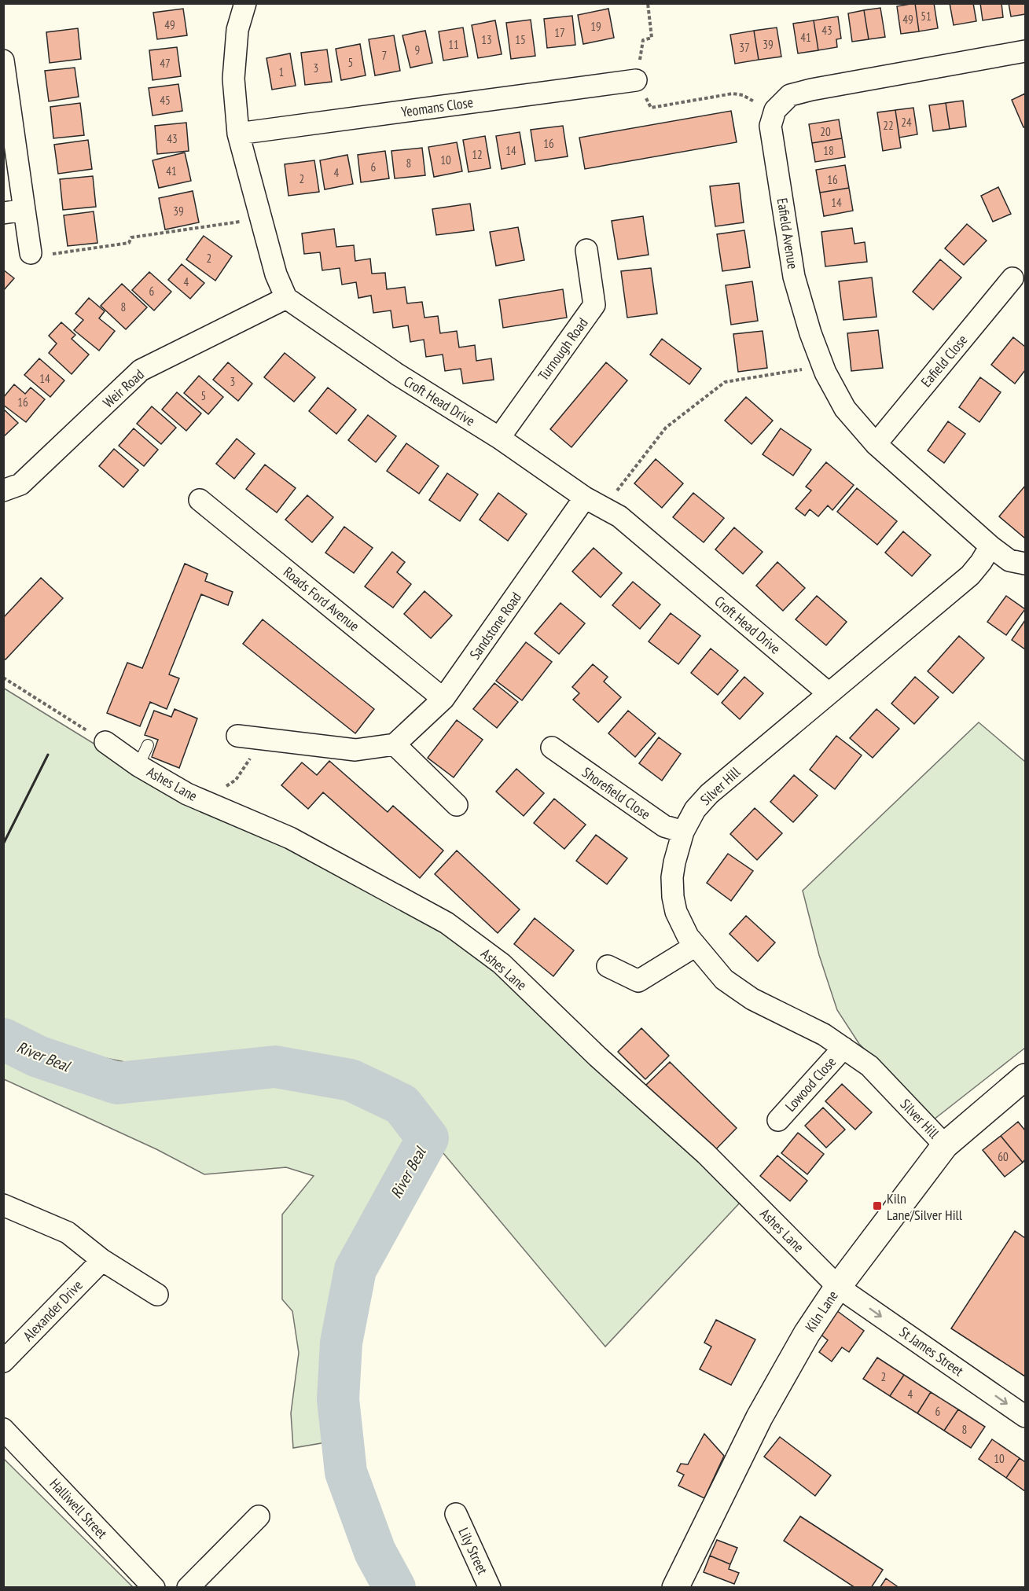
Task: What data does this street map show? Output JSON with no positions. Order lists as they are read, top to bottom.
{
  "streets": {
    "main road": ["Kiln Lane"],
    "street": [
      "Yeomans Close",
      "Eafield Avenue",
      "Turnough Road",
      "Eafield Close",
      "Weir Road",
      "Croft Head Drive",
      "Roads Ford Avenue",
      "Sandstone Road",
      "Ashes Lane",
      "Silver Hill",
      "Shorefield Close",
      "Lowood Close",
      "Alexander Drive",
      "St James Street",
      "Halliwell Street",
      "Lily Street"
    ]
  },
  "crossings": [
    ["Eafield Avenue", "Eafield Close"],
    ["Eafield Avenue", "Silver Hill"],
    ["Turnough Road", "Croft Head Drive"],
    ["Weir Road", "Croft Head Drive"],
    ["Croft Head Drive", "Sandstone Road"],
    ["Croft Head Drive", "Silver Hill"],
    ["Roads Ford Avenue", "Sandstone Road"],
    ["Ashes Lane", "Kiln Lane"],
    ["Ashes Lane", "St James Street"],
    ["Silver Hill", "Shorefield Close"],
    ["Silver Hill", "Lowood Close"],
    ["Silver Hill", "Kiln Lane"],
    ["Kiln Lane", "St James Street"]
  ],
  "one_way": ["St James Street"],
  "water": ["River Beal"],
  "places": {
    "transit": ["Kiln Lane/Silver Hill"]
  },
  "house_numbers": [
    "51",
    "49",
    "49",
    "19",
    "43",
    "17",
    "41",
    "13",
    "15",
    "11",
    "39",
    "37",
    "9",
    "7",
    "5",
    "47",
    "3",
    "1",
    "45",
    "24",
    "22",
    "20",
    "43",
    "16",
    "14",
    "18",
    "12",
    "10",
    "8",
    "6",
    "41",
    "4",
    "2",
    "16",
    "14",
    "39",
    "2",
    "4",
    "6",
    "8",
    "14",
    "3",
    "5",
    "16",
    "60",
    "2",
    "4",
    "6",
    "8",
    "10"
  ]
}
